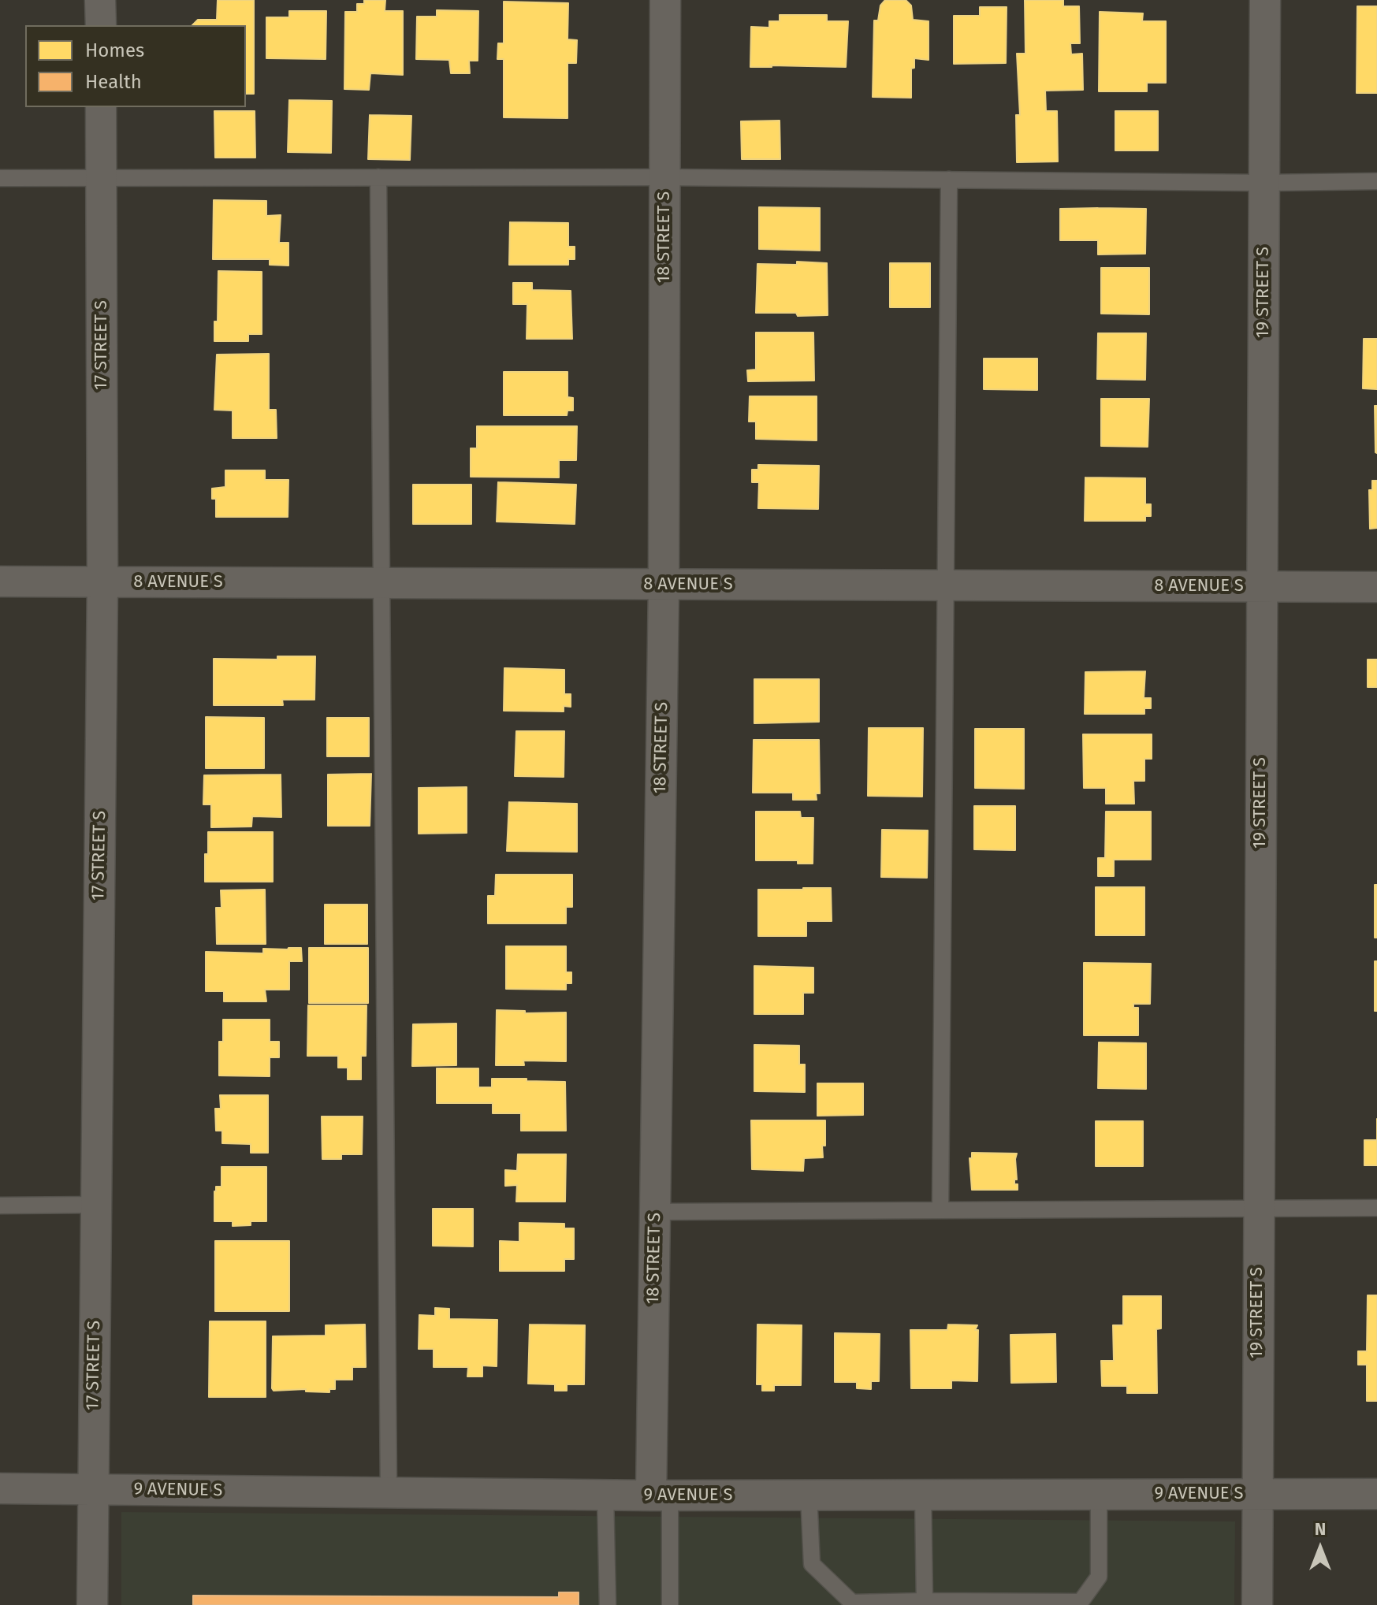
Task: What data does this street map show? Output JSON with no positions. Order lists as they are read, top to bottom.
{
  "streets": {
    "street": [
      "18 STREET S",
      "19 STREET S",
      "17 STREET S",
      "8 AVENUE S",
      "9 AVENUE S"
    ]
  },
  "crossings": [
    ["18 STREET S", "8 AVENUE S"],
    ["18 STREET S", "9 AVENUE S"],
    ["19 STREET S", "8 AVENUE S"],
    ["19 STREET S", "9 AVENUE S"],
    ["17 STREET S", "8 AVENUE S"],
    ["17 STREET S", "9 AVENUE S"]
  ],
  "legend": ["Homes", "Health"],
  "north": "top"
}
